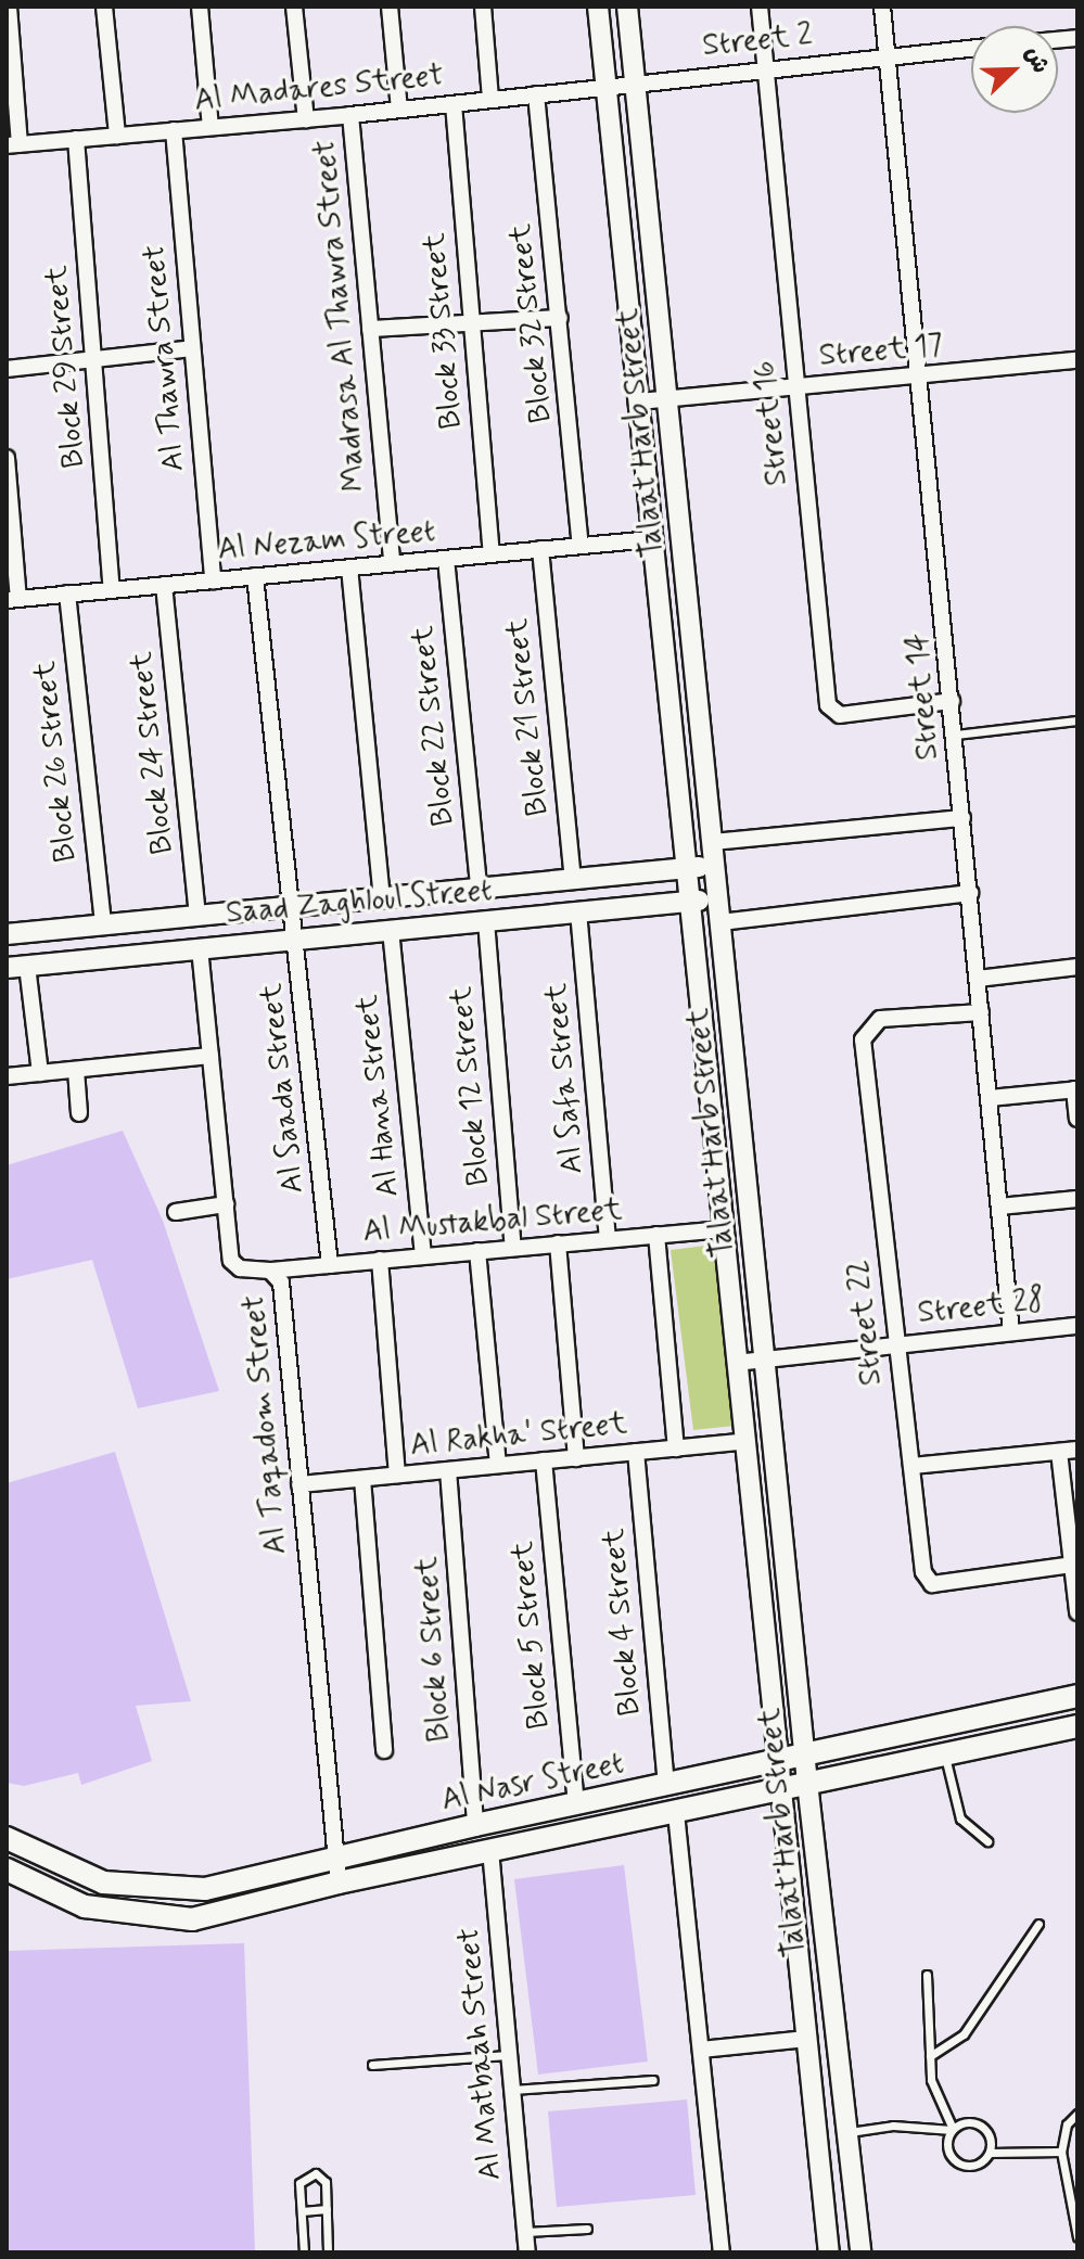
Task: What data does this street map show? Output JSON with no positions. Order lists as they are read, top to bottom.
{
  "streets": {
    "main road": ["Al Nasr Street"],
    "street": [
      "Street 2",
      "Al Madares Street",
      "Madrasa Al Thawra Street",
      "Block 32 Street",
      "Block 33 Street",
      "Street 17",
      "Al Thawra Street",
      "Block 29 Street",
      "Street 16",
      "Talaat Harb Street",
      "Al Nezam Street",
      "Street 14",
      "Block 21 Street",
      "Block 22 Street",
      "Block 24 Street",
      "Block 26 Street",
      "Saad Zaghloul Street",
      "Al Safa Street",
      "Block 12 Street",
      "Al Saada Street",
      "Al Hana Street",
      "Al Mustakbal Street",
      "Street 28",
      "Street 22",
      "Al Taqadom Street",
      "Al Rakha' Street",
      "Block 4 Street",
      "Block 5 Street",
      "Block 6 Street",
      "Al Matbaah Street"
    ]
  },
  "crossings": [
    ["Street 2", "Al Madares Street"],
    ["Street 2", "Street 16"],
    ["Street 2", "Talaat Harb Street"],
    ["Street 2", "Street 14"],
    ["Al Madares Street", "Madrasa Al Thawra Street"],
    ["Al Madares Street", "Block 32 Street"],
    ["Al Madares Street", "Block 33 Street"],
    ["Al Madares Street", "Al Thawra Street"],
    ["Al Madares Street", "Block 29 Street"],
    ["Al Madares Street", "Talaat Harb Street"],
    ["Madrasa Al Thawra Street", "Al Nezam Street"],
    ["Block 32 Street", "Al Nezam Street"],
    ["Block 33 Street", "Al Nezam Street"],
    ["Street 17", "Street 16"],
    ["Street 17", "Talaat Harb Street"],
    ["Street 17", "Street 14"],
    ["Al Thawra Street", "Al Nezam Street"],
    ["Block 29 Street", "Al Nezam Street"],
    ["Street 16", "Street 14"],
    ["Talaat Harb Street", "Al Nezam Street"],
    ["Talaat Harb Street", "Saad Zaghloul Street"],
    ["Talaat Harb Street", "Al Mustakbal Street"],
    ["Talaat Harb Street", "Street 28"],
    ["Talaat Harb Street", "Al Rakha' Street"],
    ["Talaat Harb Street", "Al Nasr Street"],
    ["Al Nezam Street", "Block 21 Street"],
    ["Al Nezam Street", "Block 22 Street"],
    ["Al Nezam Street", "Block 24 Street"],
    ["Al Nezam Street", "Block 26 Street"],
    ["Street 14", "Street 28"],
    ["Street 14", "Street 22"],
    ["Block 21 Street", "Saad Zaghloul Street"],
    ["Block 22 Street", "Saad Zaghloul Street"],
    ["Block 24 Street", "Saad Zaghloul Street"],
    ["Block 26 Street", "Saad Zaghloul Street"],
    ["Saad Zaghloul Street", "Al Safa Street"],
    ["Saad Zaghloul Street", "Block 12 Street"],
    ["Saad Zaghloul Street", "Al Saada Street"],
    ["Saad Zaghloul Street", "Al Hana Street"],
    ["Saad Zaghloul Street", "Al Taqadom Street"],
    ["Al Safa Street", "Al Mustakbal Street"],
    ["Block 12 Street", "Al Mustakbal Street"],
    ["Al Saada Street", "Al Mustakbal Street"],
    ["Al Hana Street", "Al Mustakbal Street"],
    ["Al Mustakbal Street", "Al Taqadom Street"],
    ["Street 28", "Street 22"],
    ["Al Taqadom Street", "Al Rakha' Street"],
    ["Al Taqadom Street", "Al Nasr Street"],
    ["Al Rakha' Street", "Block 4 Street"],
    ["Al Rakha' Street", "Block 5 Street"],
    ["Al Rakha' Street", "Block 6 Street"],
    ["Block 4 Street", "Al Nasr Street"],
    ["Block 5 Street", "Al Nasr Street"],
    ["Block 6 Street", "Al Nasr Street"],
    ["Al Nasr Street", "Al Matbaah Street"]
  ],
  "north": "top right"
}
